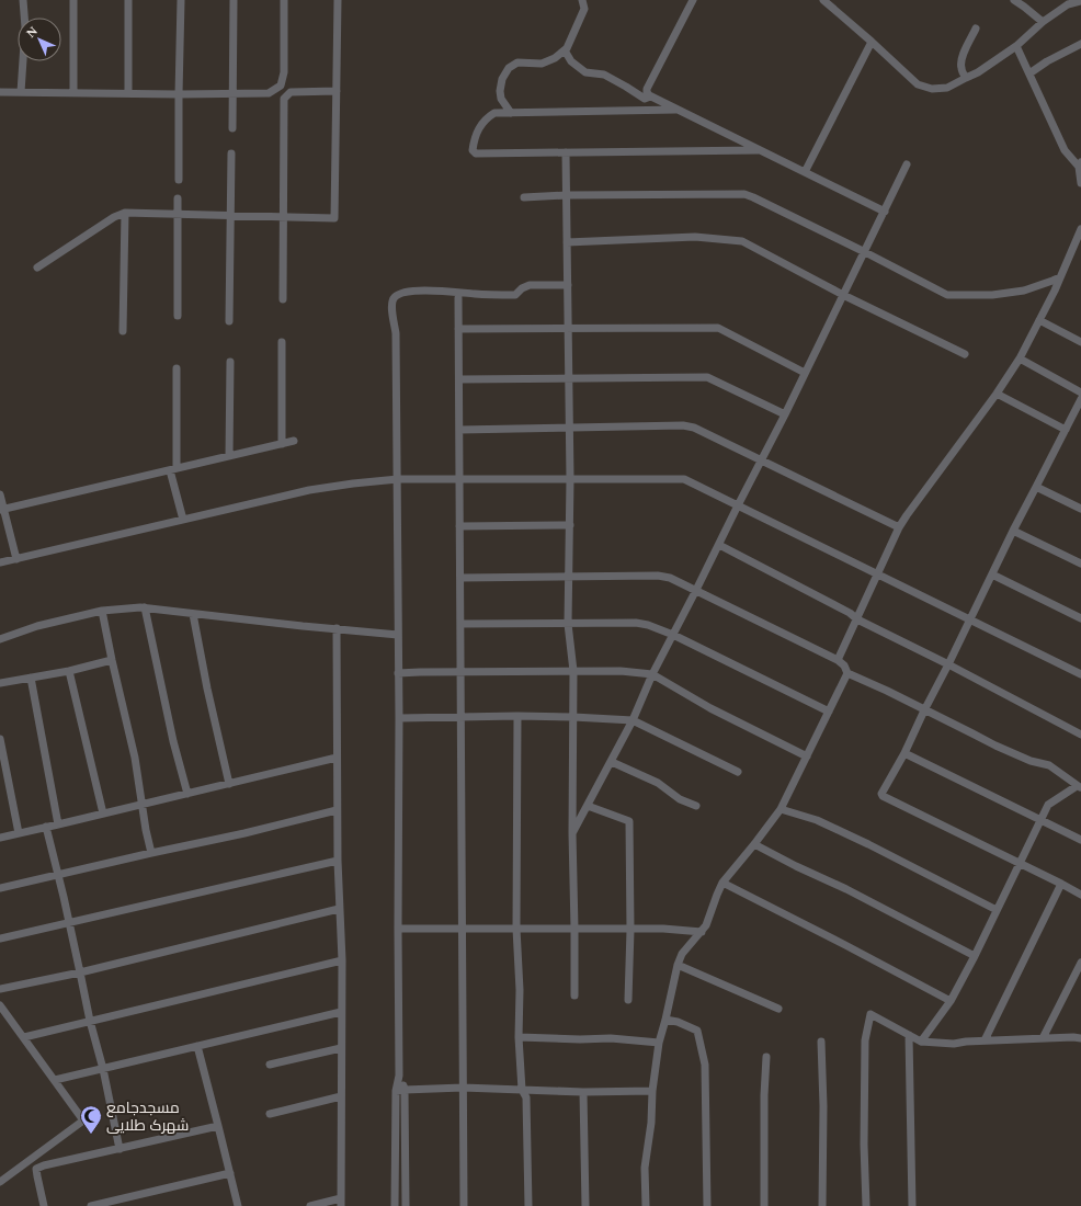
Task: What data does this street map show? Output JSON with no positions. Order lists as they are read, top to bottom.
{
  "places": {
    "mosque": ["مسجدجامع شهرک طلایی"]
  },
  "north": "top left"
}
